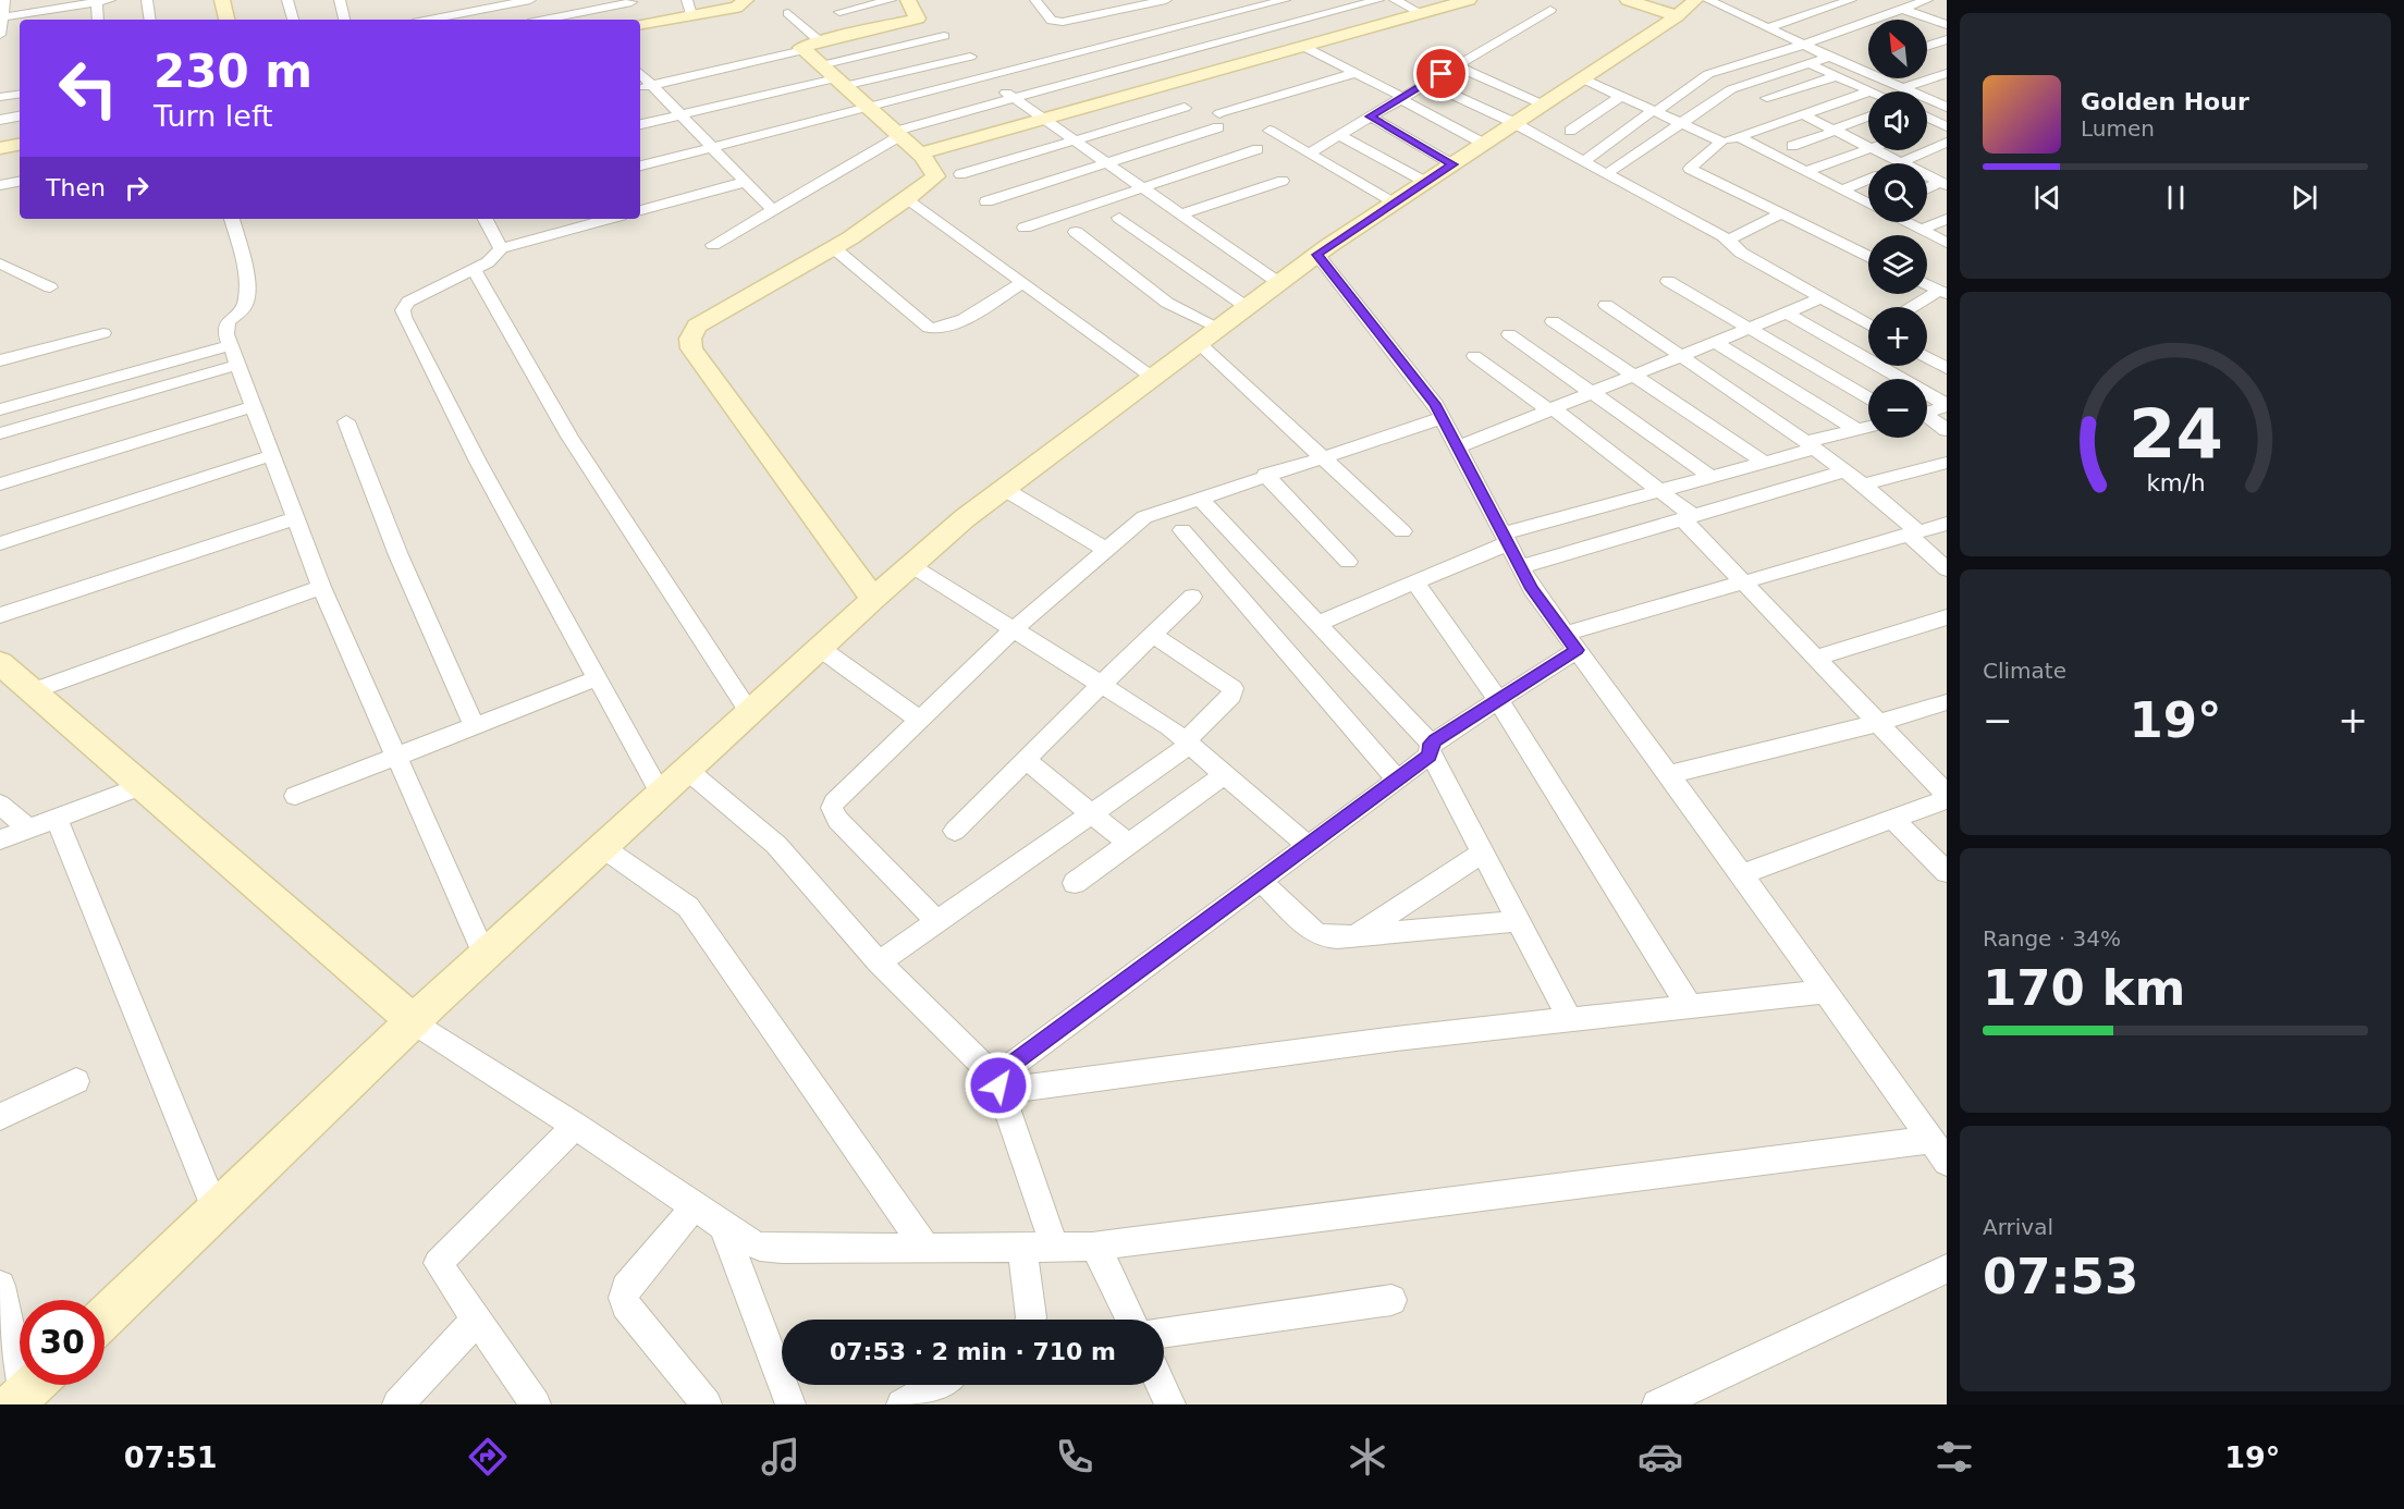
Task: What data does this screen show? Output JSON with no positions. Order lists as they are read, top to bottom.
{
  "north": "top left",
  "page": {
    "map_buttons": ["+", "−"],
    "turn": ["230 m", "Turn left"],
    "song": ["Golden Hour", "Lumen"],
    "then": "Then",
    "tile": [
      "Climate",
      ["Range · 34%", "170 km"],
      ["Arrival", "07:53"]
    ],
    "heat": ["−", "19°", "+"],
    "limit": "30",
    "trip": "07:53 · 2 min · 710 m",
    "tabs": ["07:51", "19°"],
    "gauge": ["24", "km/h"]
  }
}
